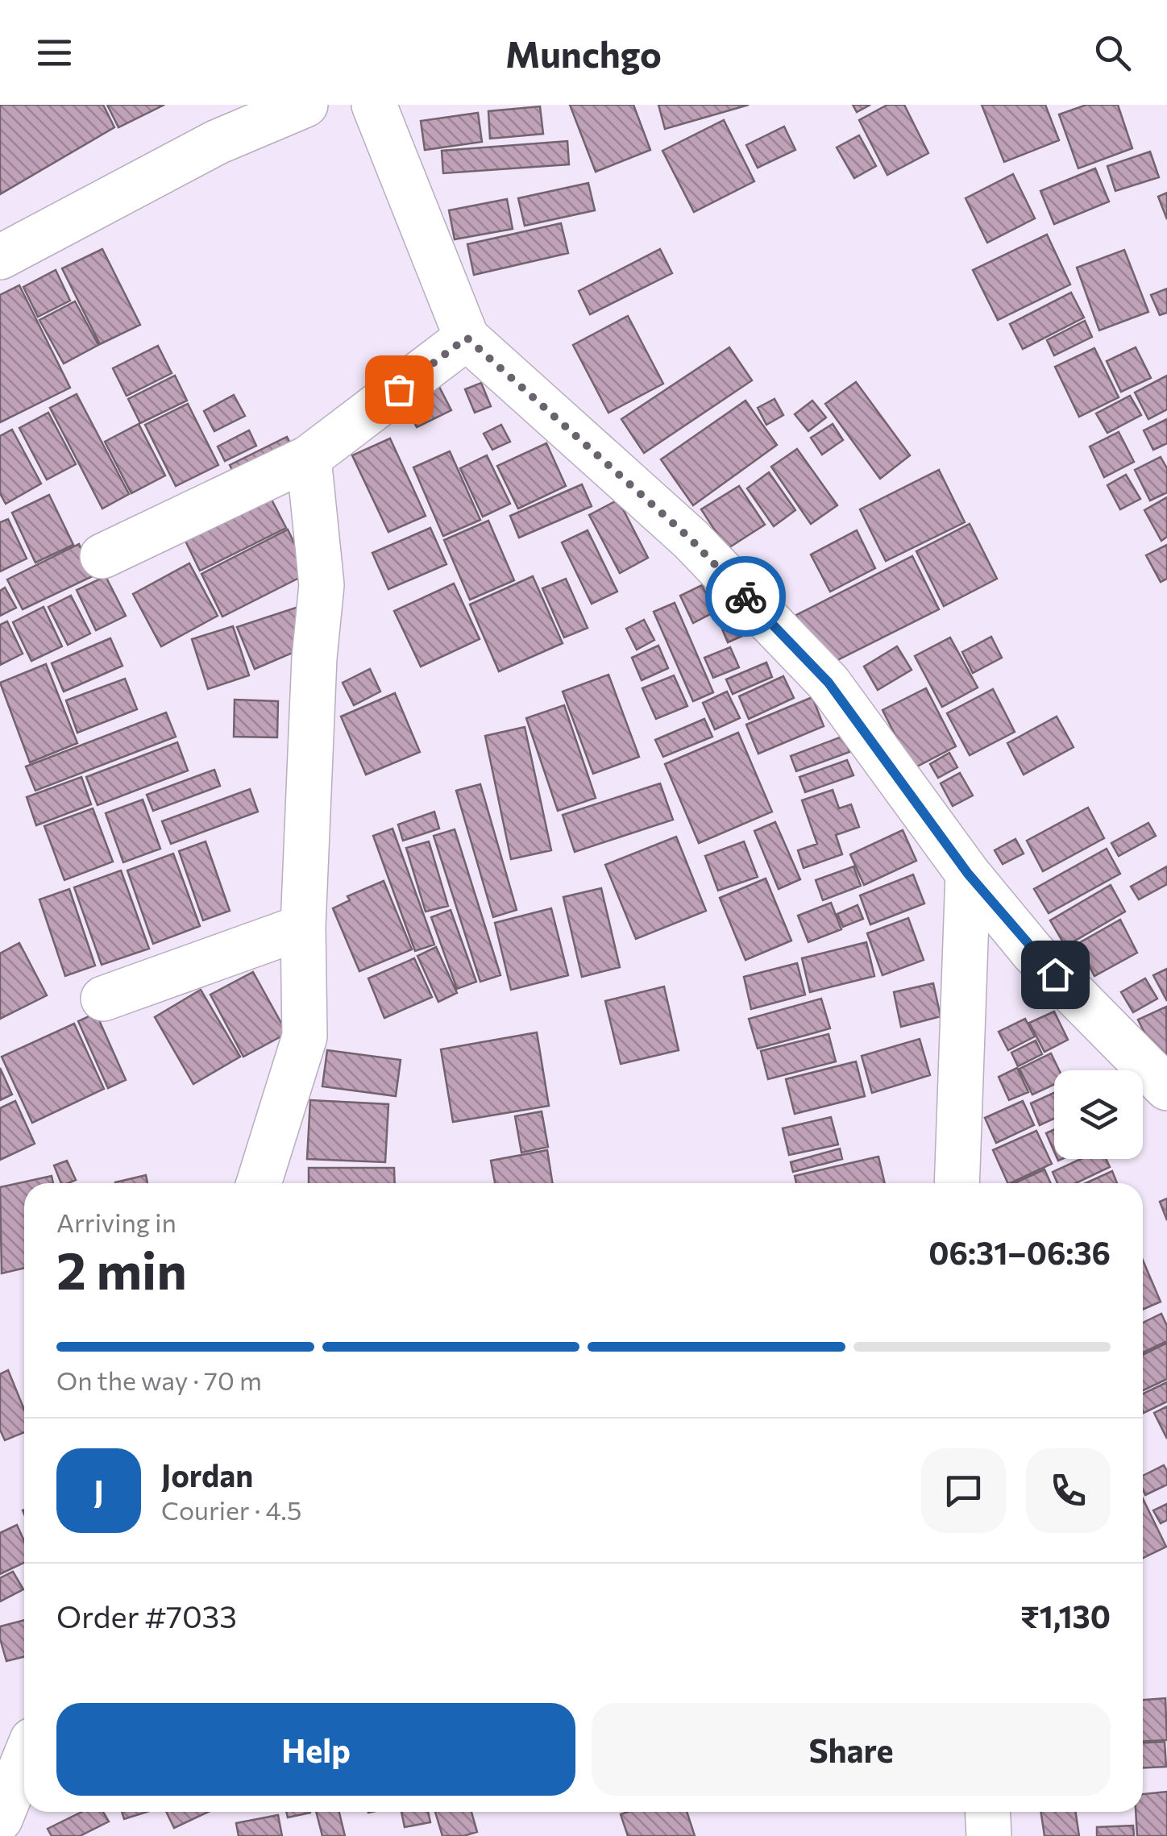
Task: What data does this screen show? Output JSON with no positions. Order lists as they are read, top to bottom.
{
  "page": {
    "header": "Munchgo",
    "heading": ["2 min", "Arriving in", "06:31–06:36"],
    "panel": [
      "Jordan",
      "Courier · 4.5",
      "Order #7033",
      "₹1,130"
    ],
    "bar": "On the way · 70 m",
    "round": "J",
    "buttons": ["Help", "Share"]
  }
}
